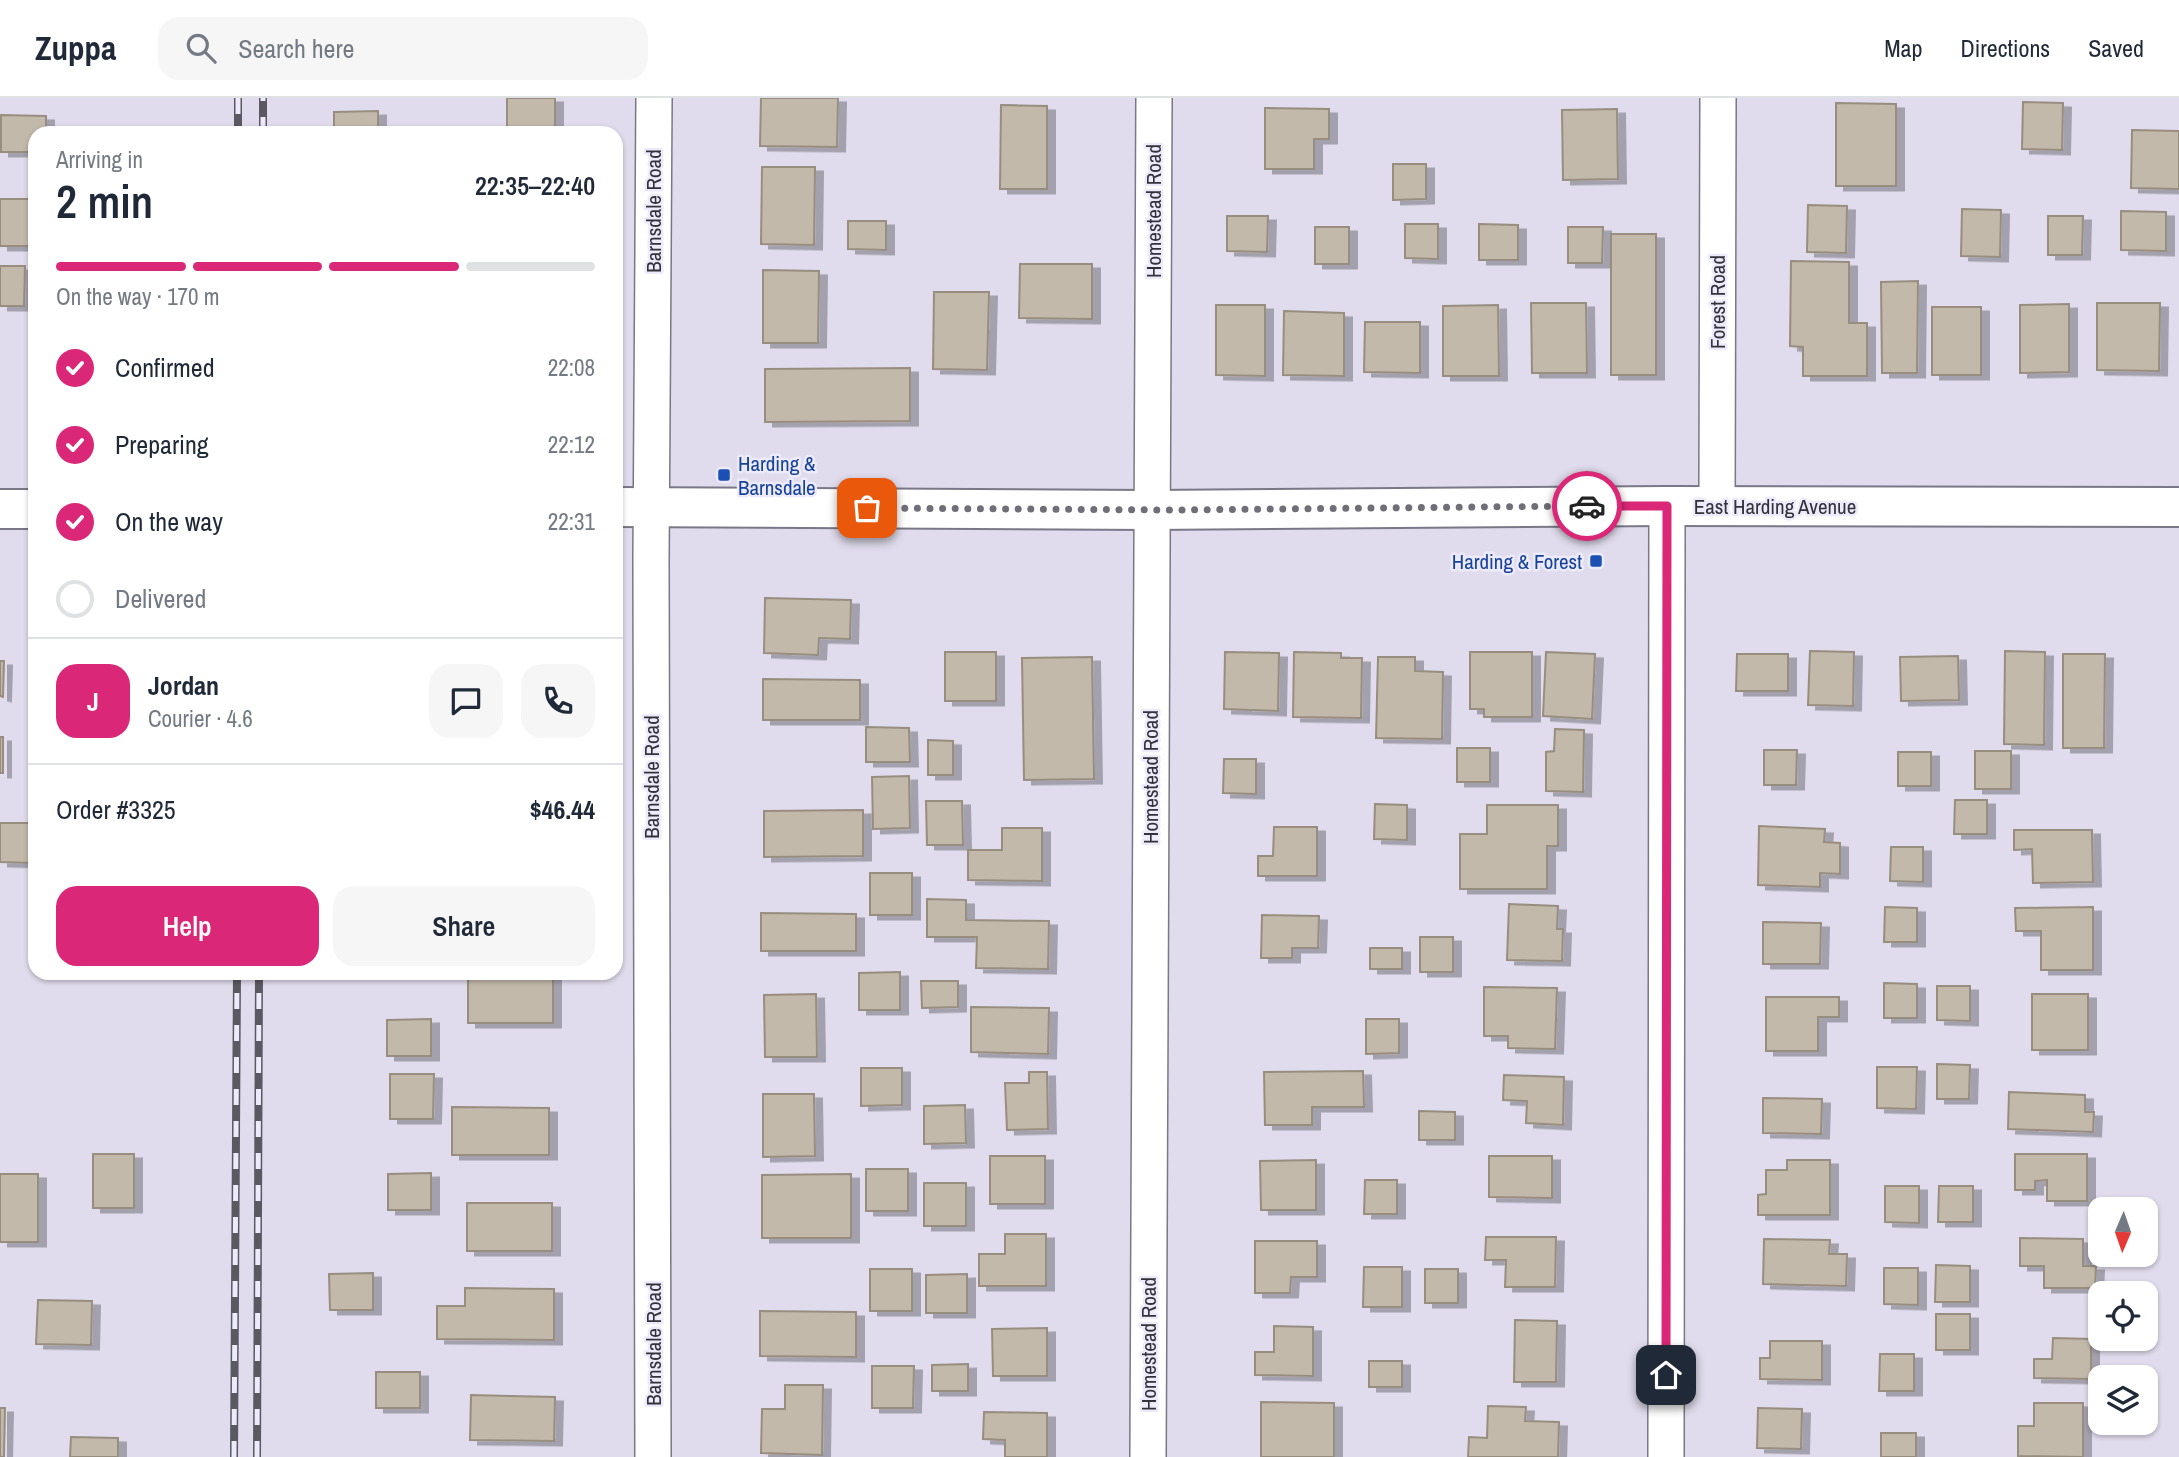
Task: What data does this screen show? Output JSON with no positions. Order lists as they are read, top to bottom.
{
  "streets": {
    "street": [
      "Barnsdale Road",
      "Homestead Road",
      "Forest Road",
      "East Harding Avenue"
    ]
  },
  "crossings": [
    ["Barnsdale Road", "East Harding Avenue"],
    ["Homestead Road", "East Harding Avenue"],
    ["Forest Road", "East Harding Avenue"]
  ],
  "places": {
    "transit": ["Harding & Barnsdale", "Harding & Forest"]
  },
  "north": "bottom",
  "page": {
    "header": "Zuppa",
    "search": "Search here",
    "nav": ["Map", "Directions", "Saved"],
    "heading": ["2 min", "Arriving in", "22:35–22:40"],
    "panel": [
      "Jordan",
      "Courier · 4.6",
      "Order #3325",
      "$46.44"
    ],
    "bar": "On the way · 170 m",
    "list": [
      ["Confirmed", "22:08"],
      ["Preparing", "22:12"],
      ["On the way", "22:31"],
      "Delivered"
    ],
    "round": "J",
    "buttons": ["Help", "Share"]
  }
}
